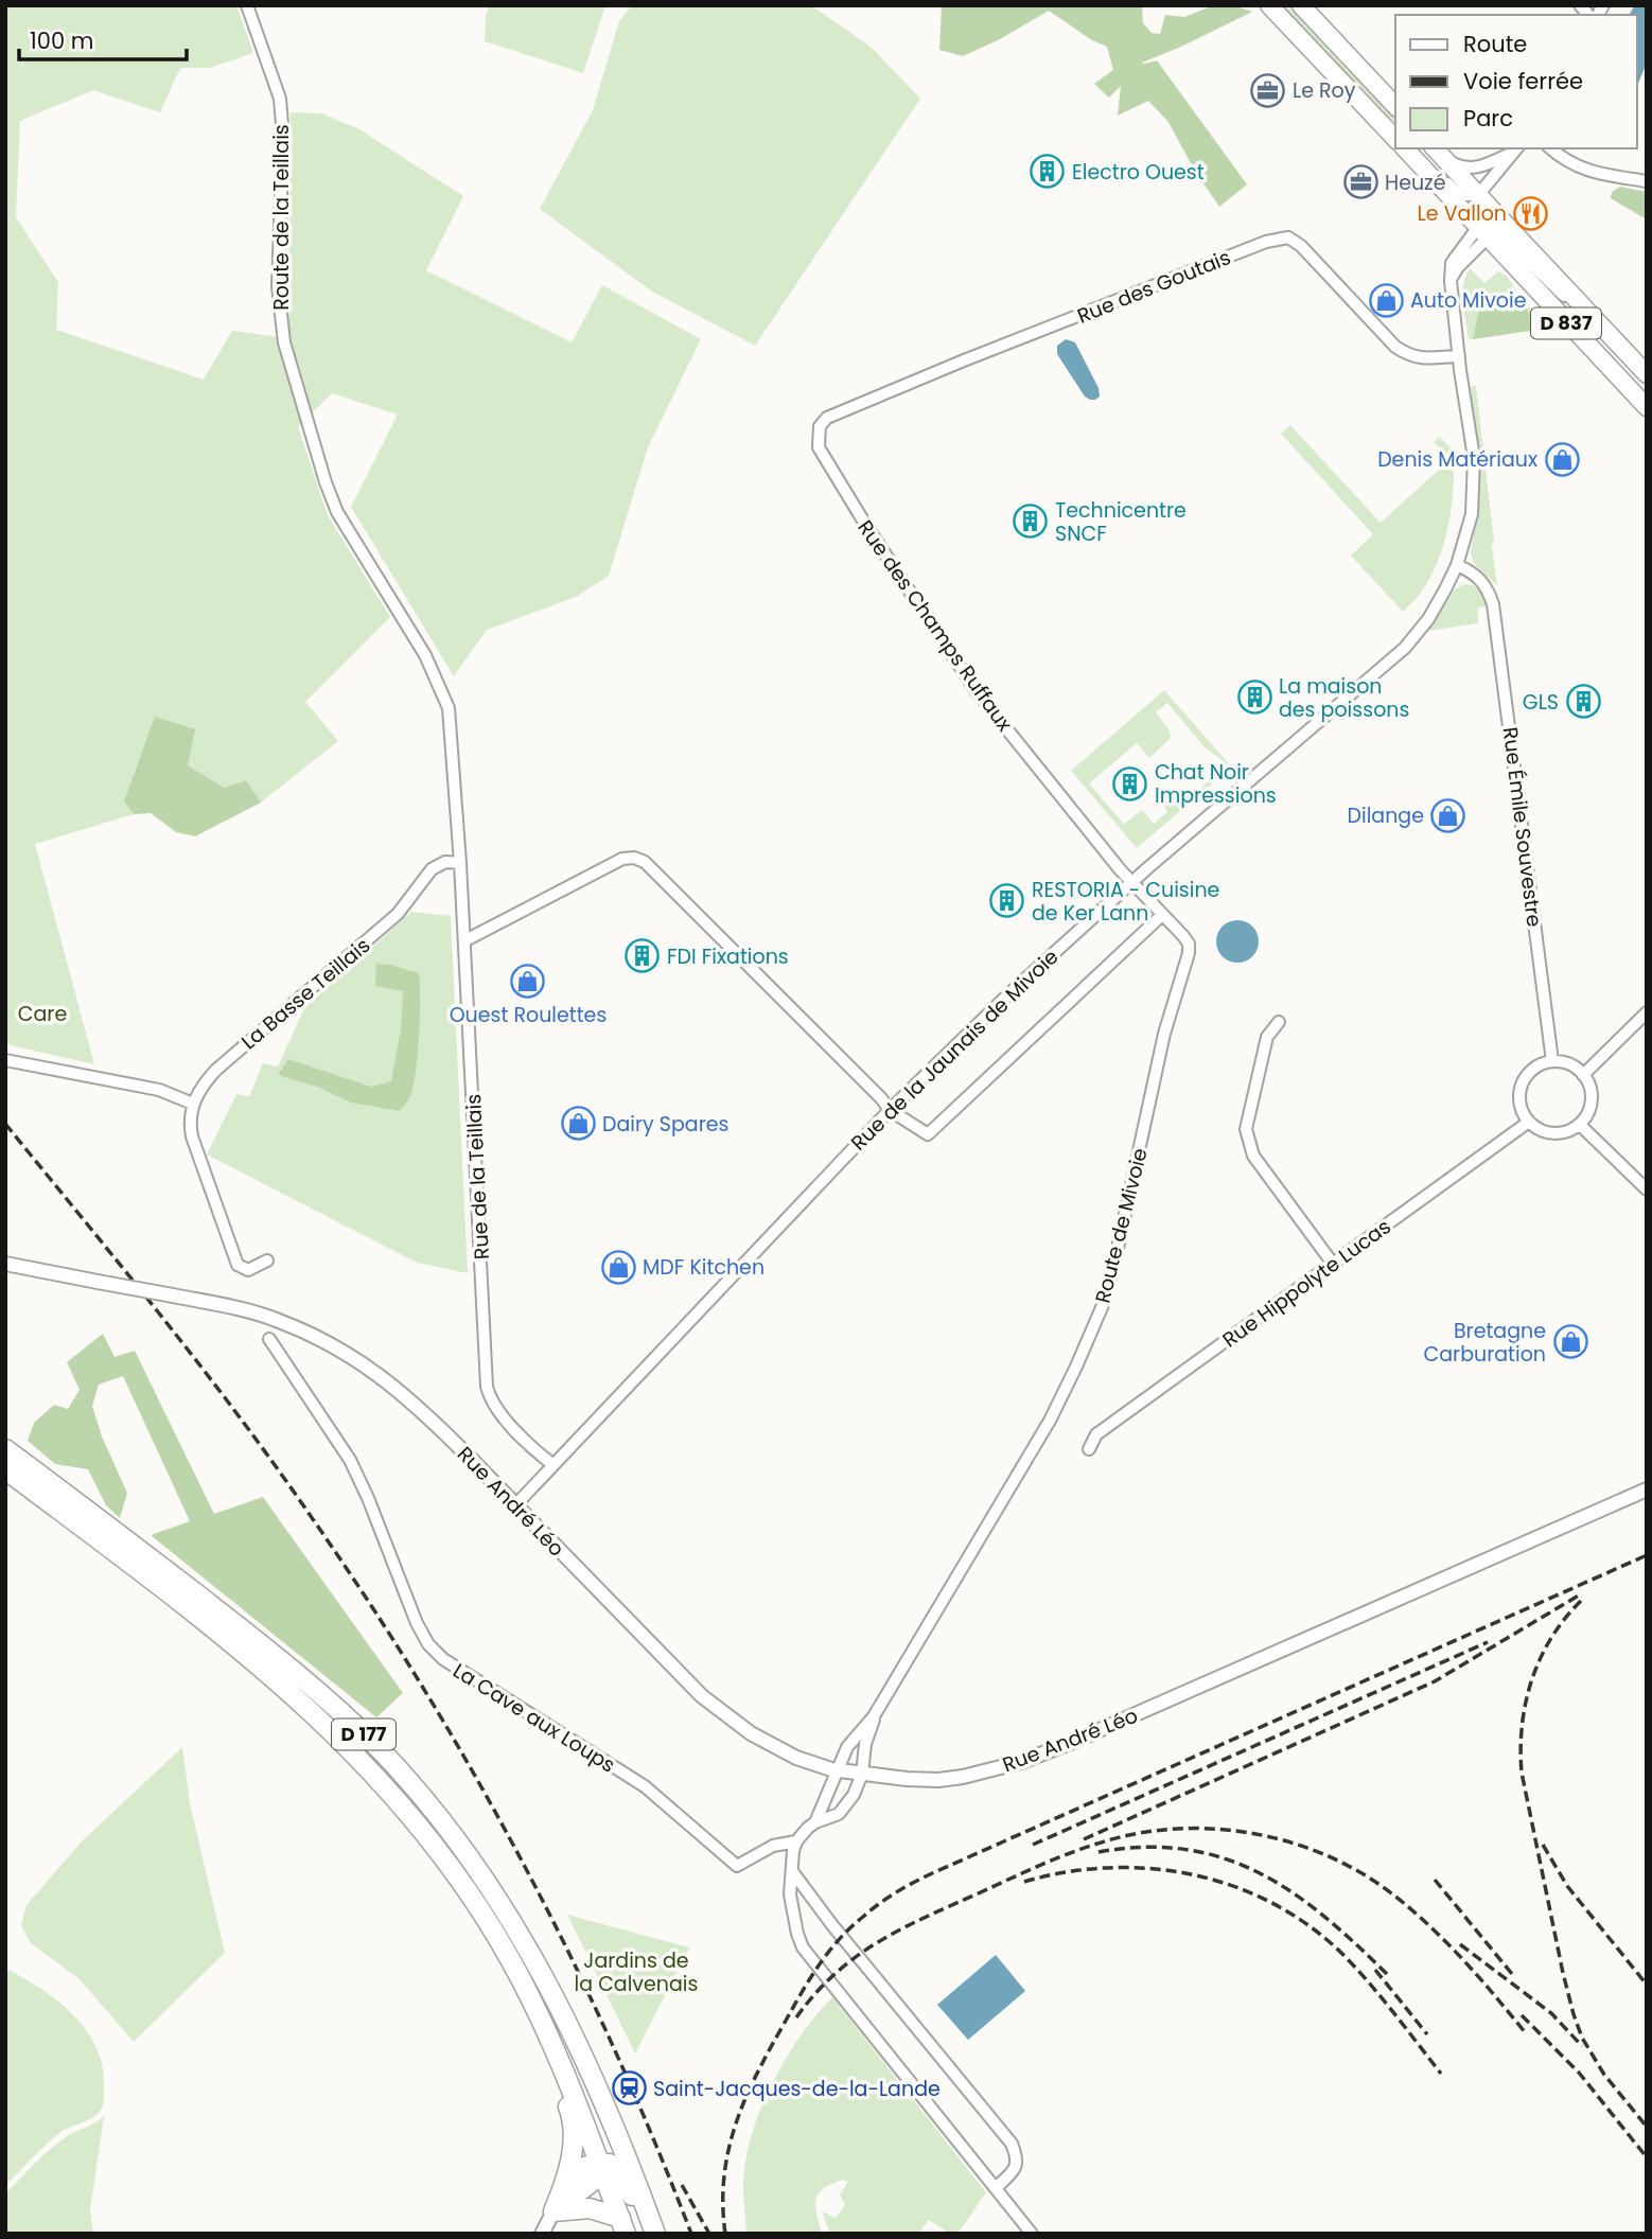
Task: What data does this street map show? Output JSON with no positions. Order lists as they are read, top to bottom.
{
  "streets": {
    "highway": ["D 177"],
    "main road": ["D 837"],
    "street": [
      "Route de la Teillais",
      "Rue des Goutais",
      "Rue des Champs Ruffaux",
      "Rue Émile Souvestre",
      "La Basse Teillais",
      "Rue de la Jaunais de Mivoie",
      "Rue de la Teillais",
      "Route de Mivoie",
      "Rue Hippolyte Lucas",
      "Rue André Léo",
      "La Cave aux Loups"
    ]
  },
  "crossings": [
    ["Route de la Teillais", "La Basse Teillais"],
    ["Route de la Teillais", "Rue de la Teillais"],
    ["Rue des Goutais", "Rue des Champs Ruffaux"],
    ["Rue des Goutais", "Rue de la Jaunais de Mivoie"],
    ["D 837", "Rue de la Jaunais de Mivoie"],
    ["Rue des Champs Ruffaux", "Rue de la Jaunais de Mivoie"],
    ["Rue des Champs Ruffaux", "Route de Mivoie"],
    ["Rue Émile Souvestre", "Rue de la Jaunais de Mivoie"],
    ["Rue Émile Souvestre", "Rue Hippolyte Lucas"],
    ["La Basse Teillais", "Rue de la Teillais"],
    ["Rue de la Jaunais de Mivoie", "Rue de la Teillais"],
    ["Rue de la Jaunais de Mivoie", "Route de Mivoie"],
    ["Rue de la Jaunais de Mivoie", "Rue André Léo"],
    ["Route de Mivoie", "Rue André Léo"]
  ],
  "parks": ["Care", "Jardins de la Calvenais"],
  "places": {
    "office": ["Le Roy", "Heuzé"],
    "building": [
      "Electro Ouest",
      "Technicentre SNCF",
      "La maison des poissons",
      "GLS",
      "Chat Noir Impressions",
      "RESTORIA - Cuisine de Ker Lann",
      "FDI Fixations"
    ],
    "restaurant": ["Le Vallon"],
    "shop": [
      "Auto Mivoie",
      "Denis Matériaux",
      "Dilange",
      "Ouest Roulettes",
      "Dairy Spares",
      "MDF Kitchen",
      "Bretagne Carburation"
    ],
    "station": ["Saint-Jacques-de-la-Lande"]
  },
  "legend": ["Route", "Voie ferrée", "Parc"],
  "scale_bar": "100 m"
}
